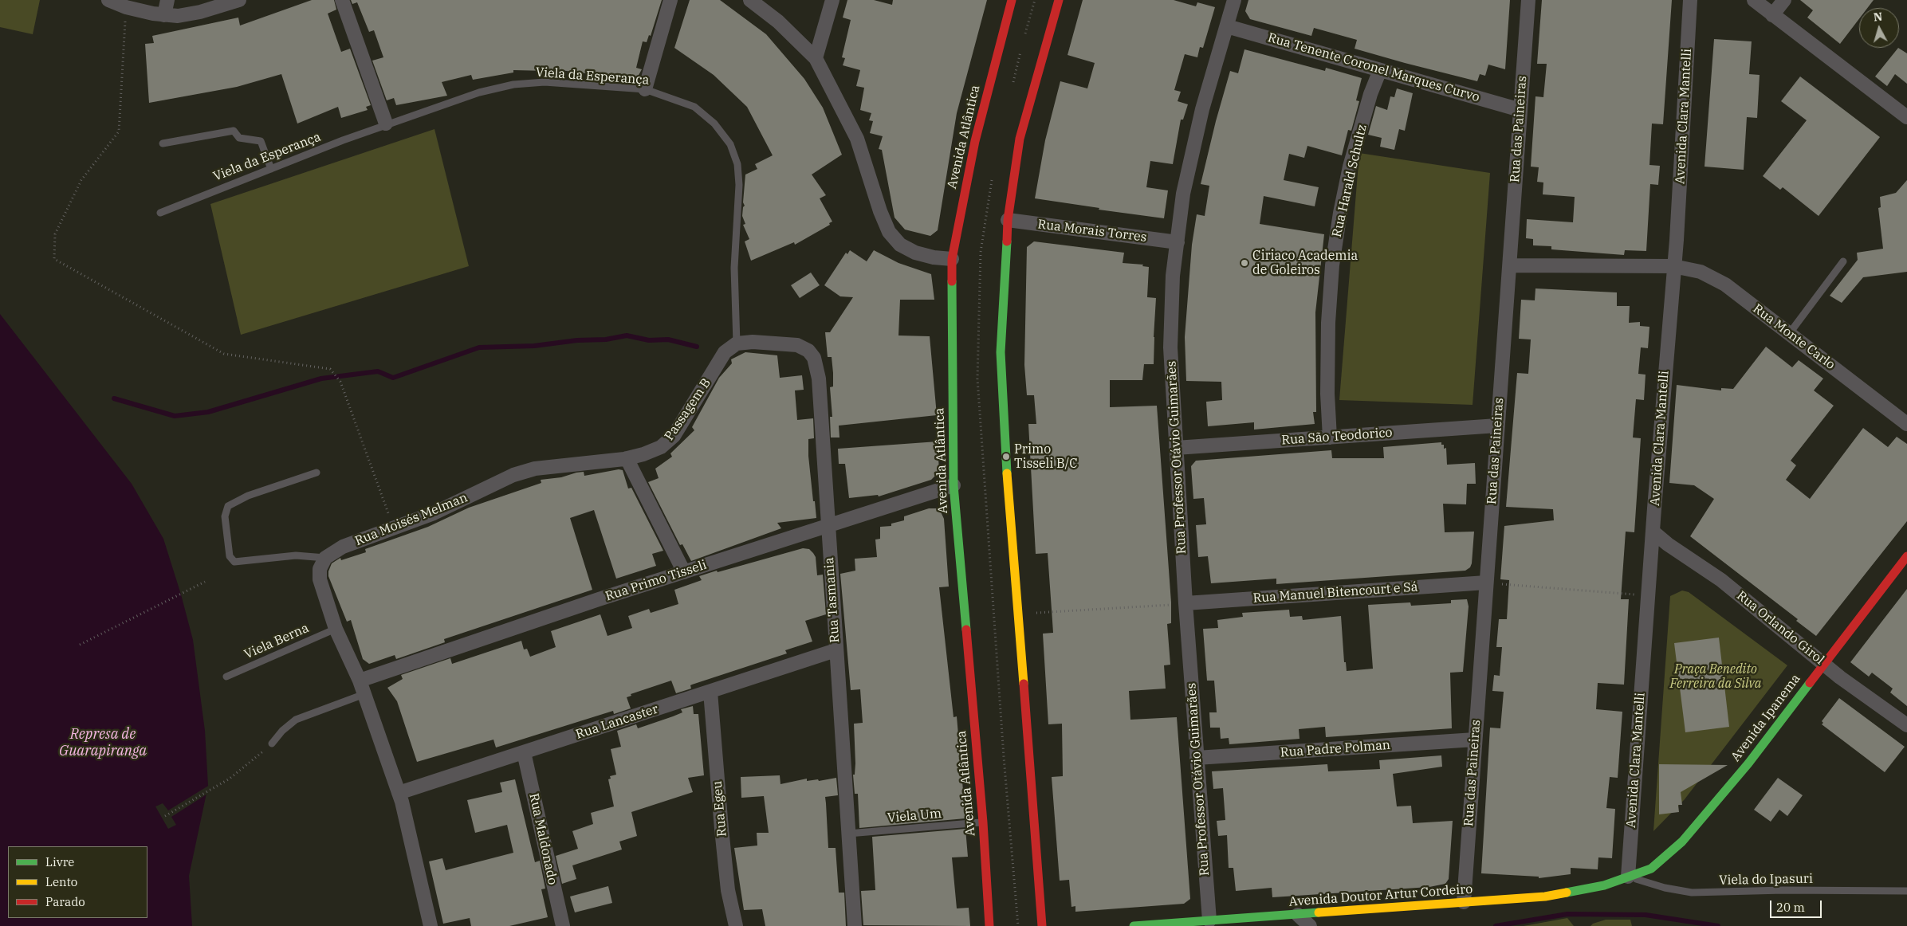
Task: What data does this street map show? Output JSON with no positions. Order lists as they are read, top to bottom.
{
  "streets": {
    "main road": ["Avenida Atlântica", "Avenida Ipanema", "Avenida Doutor Artur Cordeiro"],
    "street": [
      "Rua Tenente Coronel Marques Curvo",
      "Avenida Clara Mantelli",
      "Rua das Paineiras",
      "Rua Harald Schultz",
      "Rua Morais Torres",
      "Rua Monte Carlo",
      "Passagem B",
      "Rua São Teodorico",
      "Rua Professor Otávio Guimarães",
      "Rua Moisés Melman",
      "Rua Primo Tisseli",
      "Rua Manuel Bitencourt e Sá",
      "Rua Tasmania",
      "Rua Orlando Girol",
      "Rua Lancaster",
      "Rua Padre Polman",
      "Rua Egeu",
      "Rua Maldonado"
    ],
    "lane": [
      "Viela da Esperança",
      "Viela Berna",
      "Viela Um",
      "Viela do Ipasuri"
    ]
  },
  "crossings": [
    ["Rua Tenente Coronel Marques Curvo", "Rua das Paineiras"],
    ["Rua Tenente Coronel Marques Curvo", "Rua Harald Schultz"],
    ["Rua Tenente Coronel Marques Curvo", "Rua Professor Otávio Guimarães"],
    ["Viela da Esperança", "Passagem B"],
    ["Viela da Esperança", "Rua Tasmania"],
    ["Avenida Clara Mantelli", "Rua Monte Carlo"],
    ["Avenida Clara Mantelli", "Rua Orlando Girol"],
    ["Avenida Clara Mantelli", "Avenida Ipanema"],
    ["Avenida Clara Mantelli", "Viela do Ipasuri"],
    ["Avenida Clara Mantelli", "Avenida Doutor Artur Cordeiro"],
    ["Rua das Paineiras", "Rua Monte Carlo"],
    ["Rua das Paineiras", "Rua São Teodorico"],
    ["Rua das Paineiras", "Rua Manuel Bitencourt e Sá"],
    ["Rua das Paineiras", "Rua Padre Polman"],
    ["Rua das Paineiras", "Avenida Doutor Artur Cordeiro"],
    ["Avenida Atlântica", "Rua Primo Tisseli"],
    ["Avenida Atlântica", "Viela Um"],
    ["Rua Harald Schultz", "Rua São Teodorico"],
    ["Rua Morais Torres", "Rua Professor Otávio Guimarães"],
    ["Passagem B", "Rua Moisés Melman"],
    ["Passagem B", "Rua Tasmania"],
    ["Rua São Teodorico", "Rua Professor Otávio Guimarães"],
    ["Rua Professor Otávio Guimarães", "Rua Manuel Bitencourt e Sá"],
    ["Rua Professor Otávio Guimarães", "Rua Padre Polman"],
    ["Rua Professor Otávio Guimarães", "Avenida Doutor Artur Cordeiro"],
    ["Rua Primo Tisseli", "Rua Tasmania"],
    ["Rua Tasmania", "Rua Lancaster"],
    ["Rua Tasmania", "Viela Um"],
    ["Rua Orlando Girol", "Avenida Ipanema"],
    ["Avenida Ipanema", "Viela do Ipasuri"],
    ["Avenida Ipanema", "Avenida Doutor Artur Cordeiro"],
    ["Rua Lancaster", "Rua Egeu"],
    ["Rua Lancaster", "Rua Maldonado"],
    ["Viela do Ipasuri", "Avenida Doutor Artur Cordeiro"]
  ],
  "water": ["Represa de Guarapiranga"],
  "parks": ["Praça Benedito Ferreira da Silva"],
  "places": ["Ciriaco Academia de Goleiros", "Primo Tisseli B/C"],
  "legend": ["Livre", "Lento", "Parado"],
  "scale_bar": "20 m",
  "north": "top"
}
